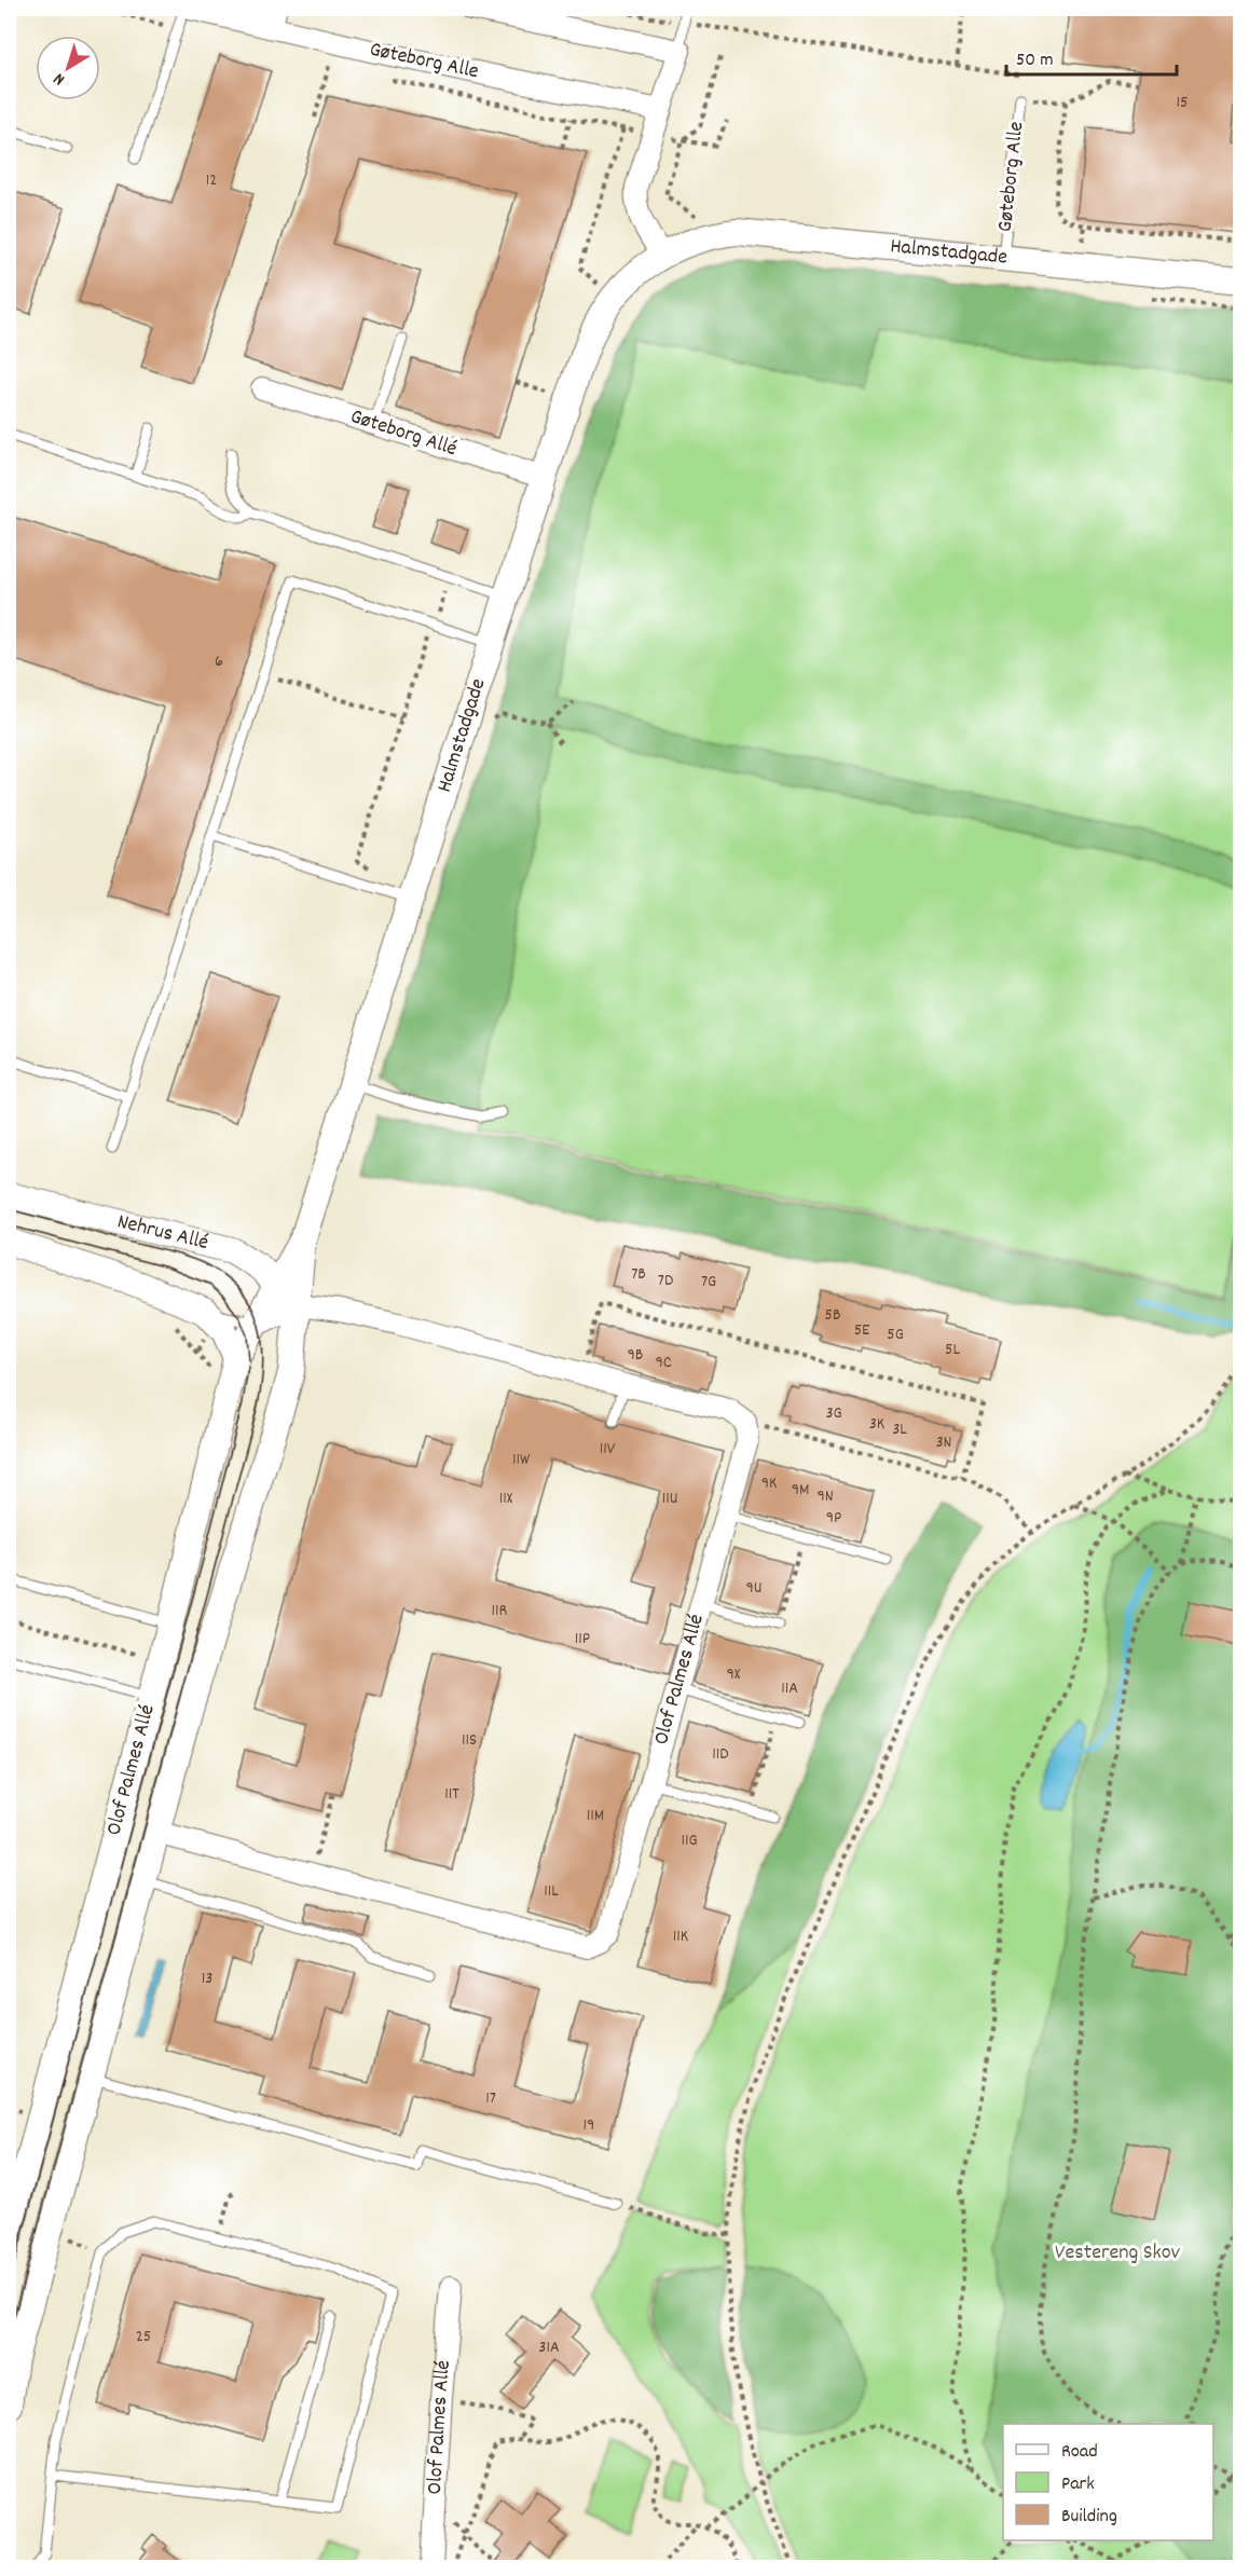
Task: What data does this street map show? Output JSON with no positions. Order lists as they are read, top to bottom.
{
  "streets": {
    "street": [
      "Gøteborg Alle",
      "Halmstadgade",
      "Gøteborg Allé",
      "Nehrus Allé",
      "Olof Palmes Allé"
    ]
  },
  "crossings": [
    ["Gøteborg Alle", "Halmstadgade"],
    ["Halmstadgade", "Gøteborg Allé"],
    ["Halmstadgade", "Nehrus Allé"],
    ["Halmstadgade", "Olof Palmes Allé"],
    ["Nehrus Allé", "Olof Palmes Allé"]
  ],
  "parks": ["Vestereng Skov"],
  "house_numbers": [
    "15",
    "12",
    "6",
    "7B",
    "7D",
    "7G",
    "5B",
    "5E",
    "5G",
    "5L",
    "9B",
    "9C",
    "3G",
    "3K",
    "3L",
    "3N",
    "11V",
    "11W",
    "9K",
    "9M",
    "9N",
    "11X",
    "11U",
    "9P",
    "9U",
    "11R",
    "11P",
    "9X",
    "11A",
    "11S",
    "11D",
    "11T",
    "11M",
    "11G",
    "11L",
    "11K",
    "13",
    "17",
    "19",
    "25",
    "31A"
  ],
  "legend": ["Road", "Park", "Building"],
  "scale_bar": "50 m",
  "north": "bottom left"
}
